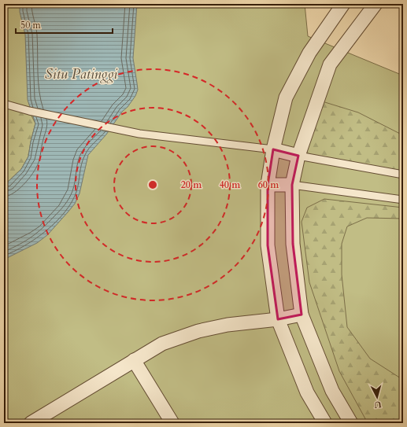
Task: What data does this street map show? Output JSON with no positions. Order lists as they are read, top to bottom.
{
  "water": ["Situ Patinggi"],
  "scale_bar": "50 m",
  "north": "bottom",
  "rings": ["20 m", "40 m", "60 m"]
}
